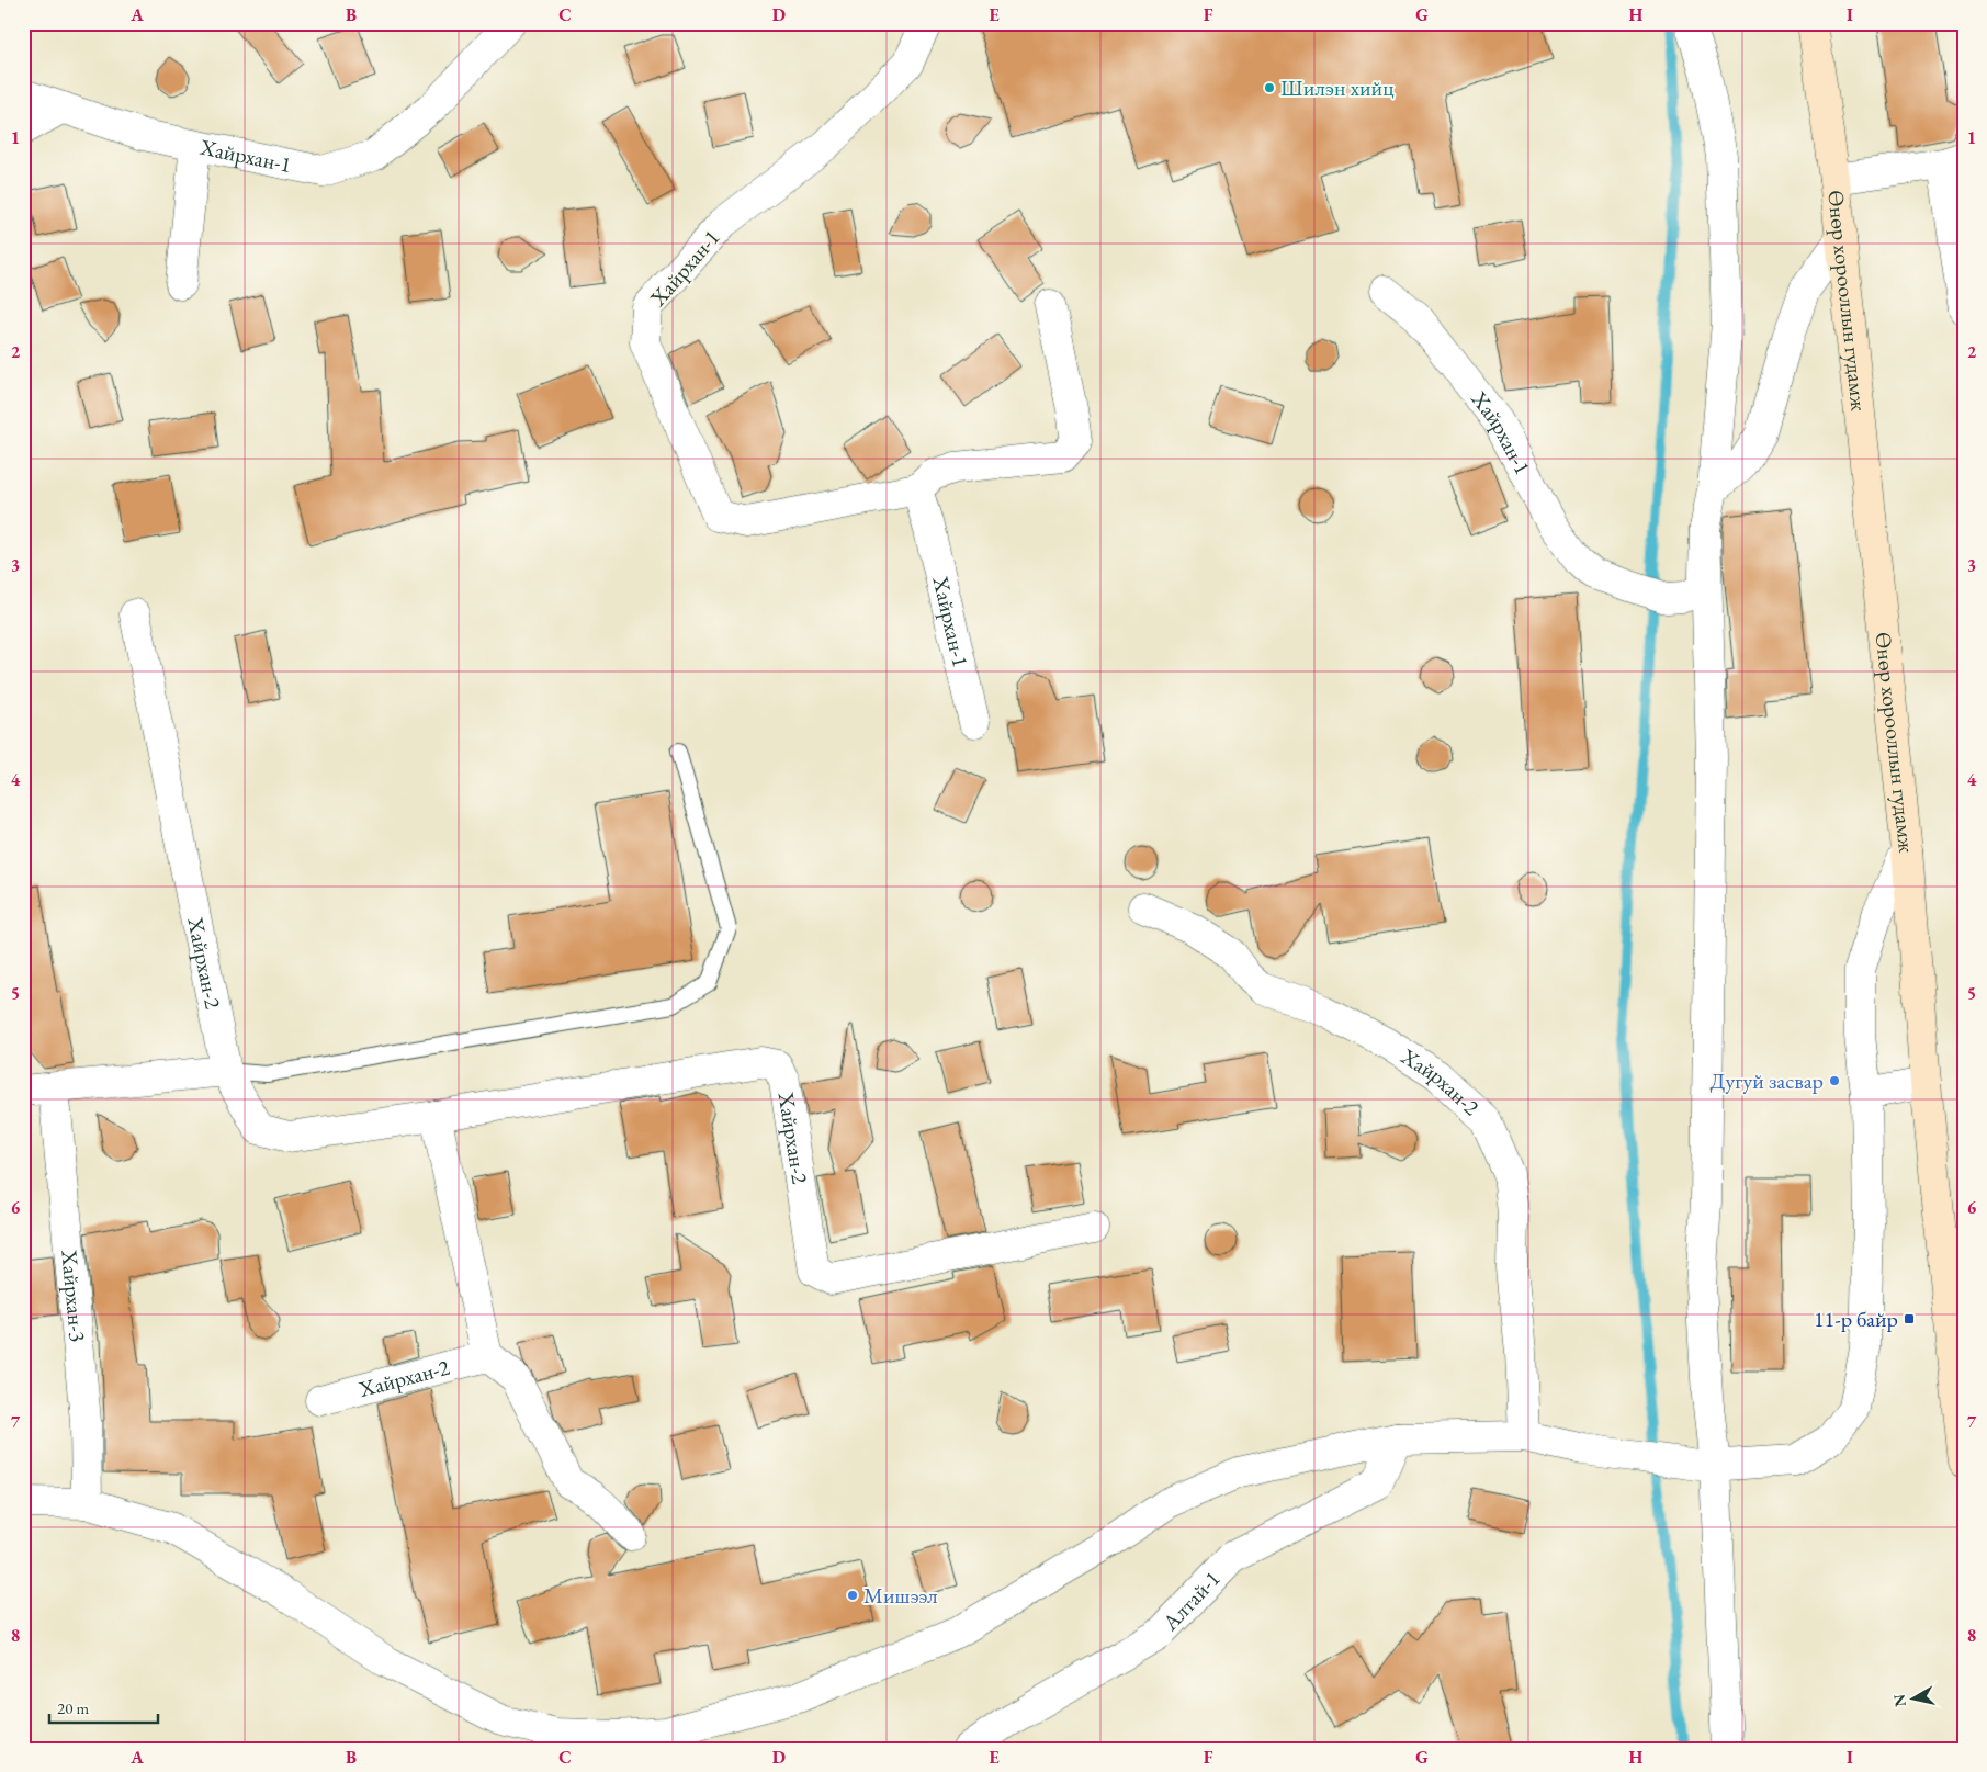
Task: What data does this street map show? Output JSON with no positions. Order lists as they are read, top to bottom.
{
  "streets": {
    "main road": ["Өнөр хорооллын гудамж"],
    "street": [
      "Хайрхан-1",
      "Хайрхан-2",
      "Хайрхан-3",
      "Алтай-1"
    ]
  },
  "places": {
    "other": ["Шилэн хийц", "Дугуй засвар", "Мишээл"],
    "transit": ["11-р байр"]
  },
  "scale_bar": "20 m",
  "north": "left",
  "grid": {
    "columns": [
      "A",
      "B",
      "C",
      "D",
      "E",
      "F",
      "G",
      "H",
      "I"
    ],
    "rows": [
      "1",
      "2",
      "3",
      "4",
      "5",
      "6",
      "7",
      "8"
    ]
  }
}
